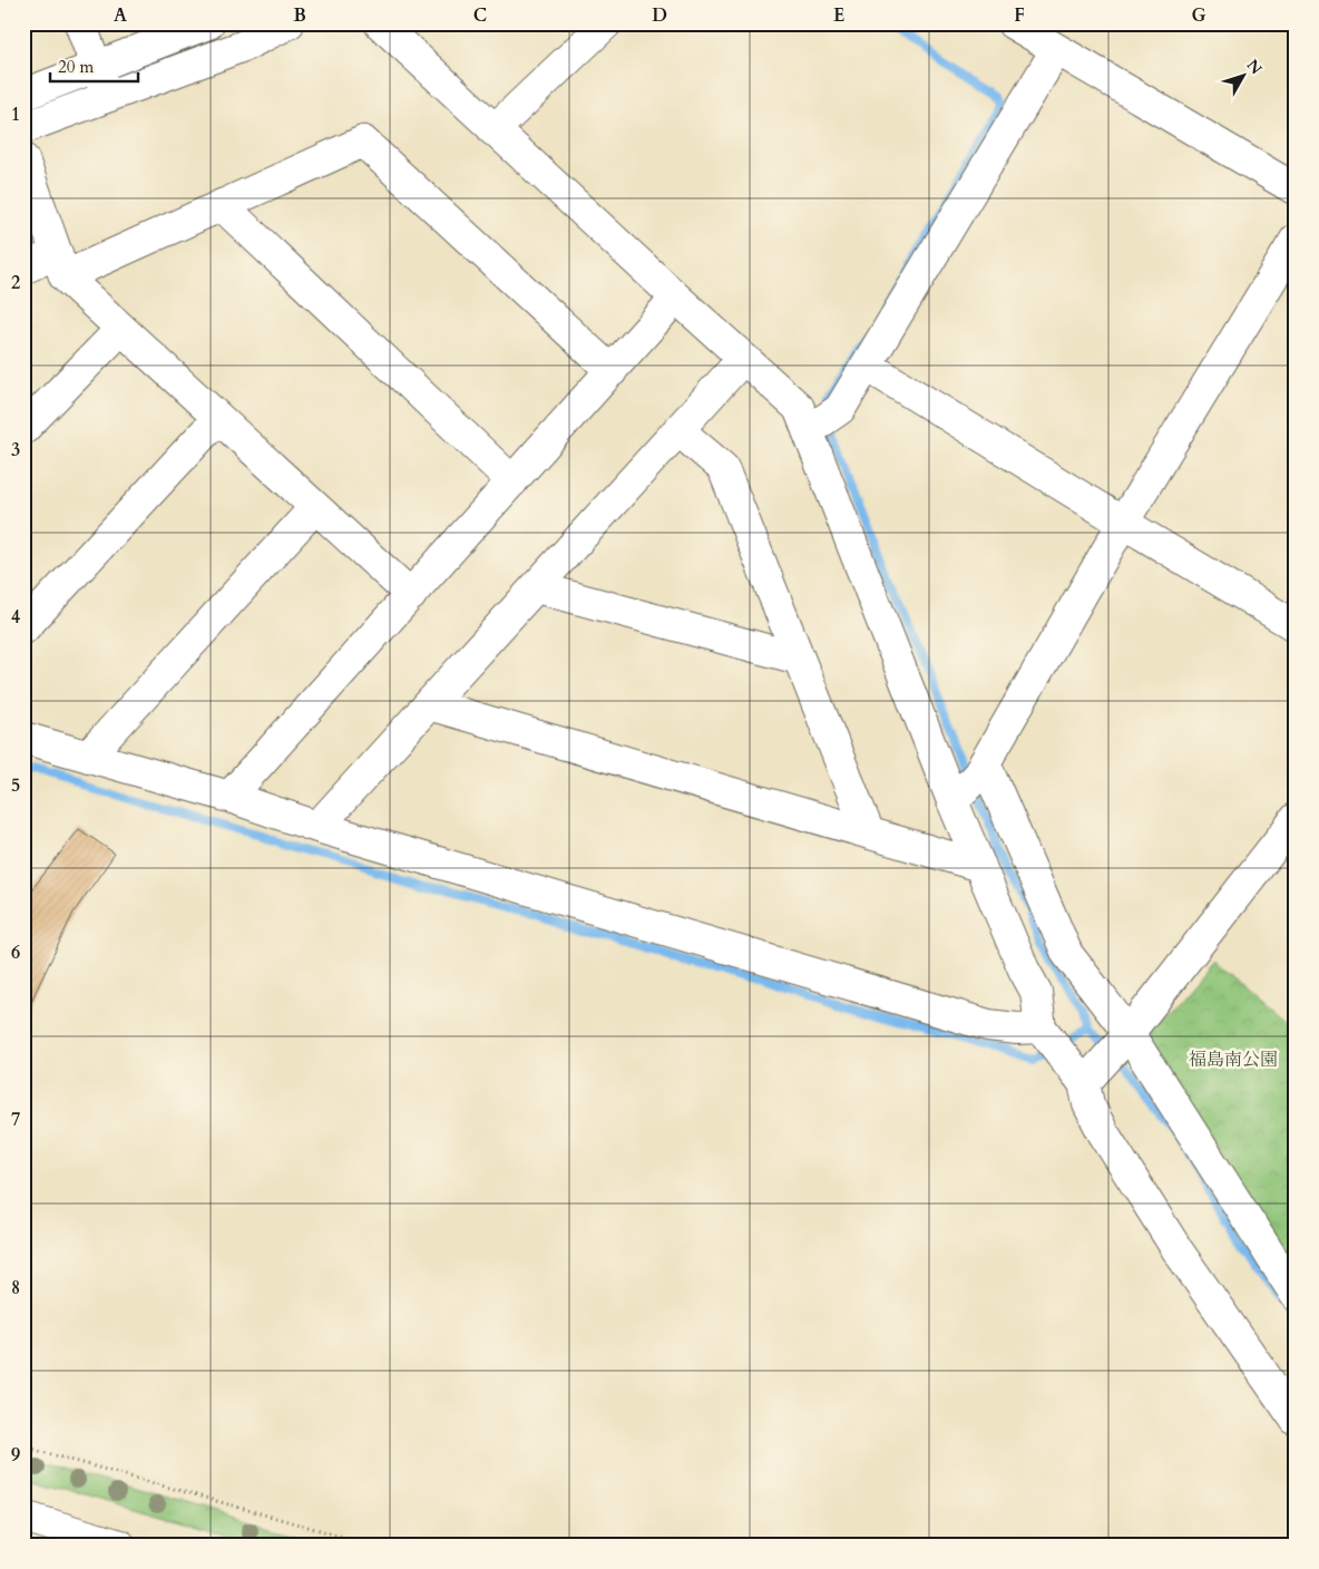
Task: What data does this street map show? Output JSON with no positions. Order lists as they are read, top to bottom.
{
  "parks": ["福島南公園"],
  "scale_bar": "20 m",
  "north": "top right",
  "grid": {
    "columns": [
      "A",
      "B",
      "C",
      "D",
      "E",
      "F",
      "G"
    ],
    "rows": [
      "1",
      "2",
      "3",
      "4",
      "5",
      "6",
      "7",
      "8",
      "9"
    ]
  }
}
